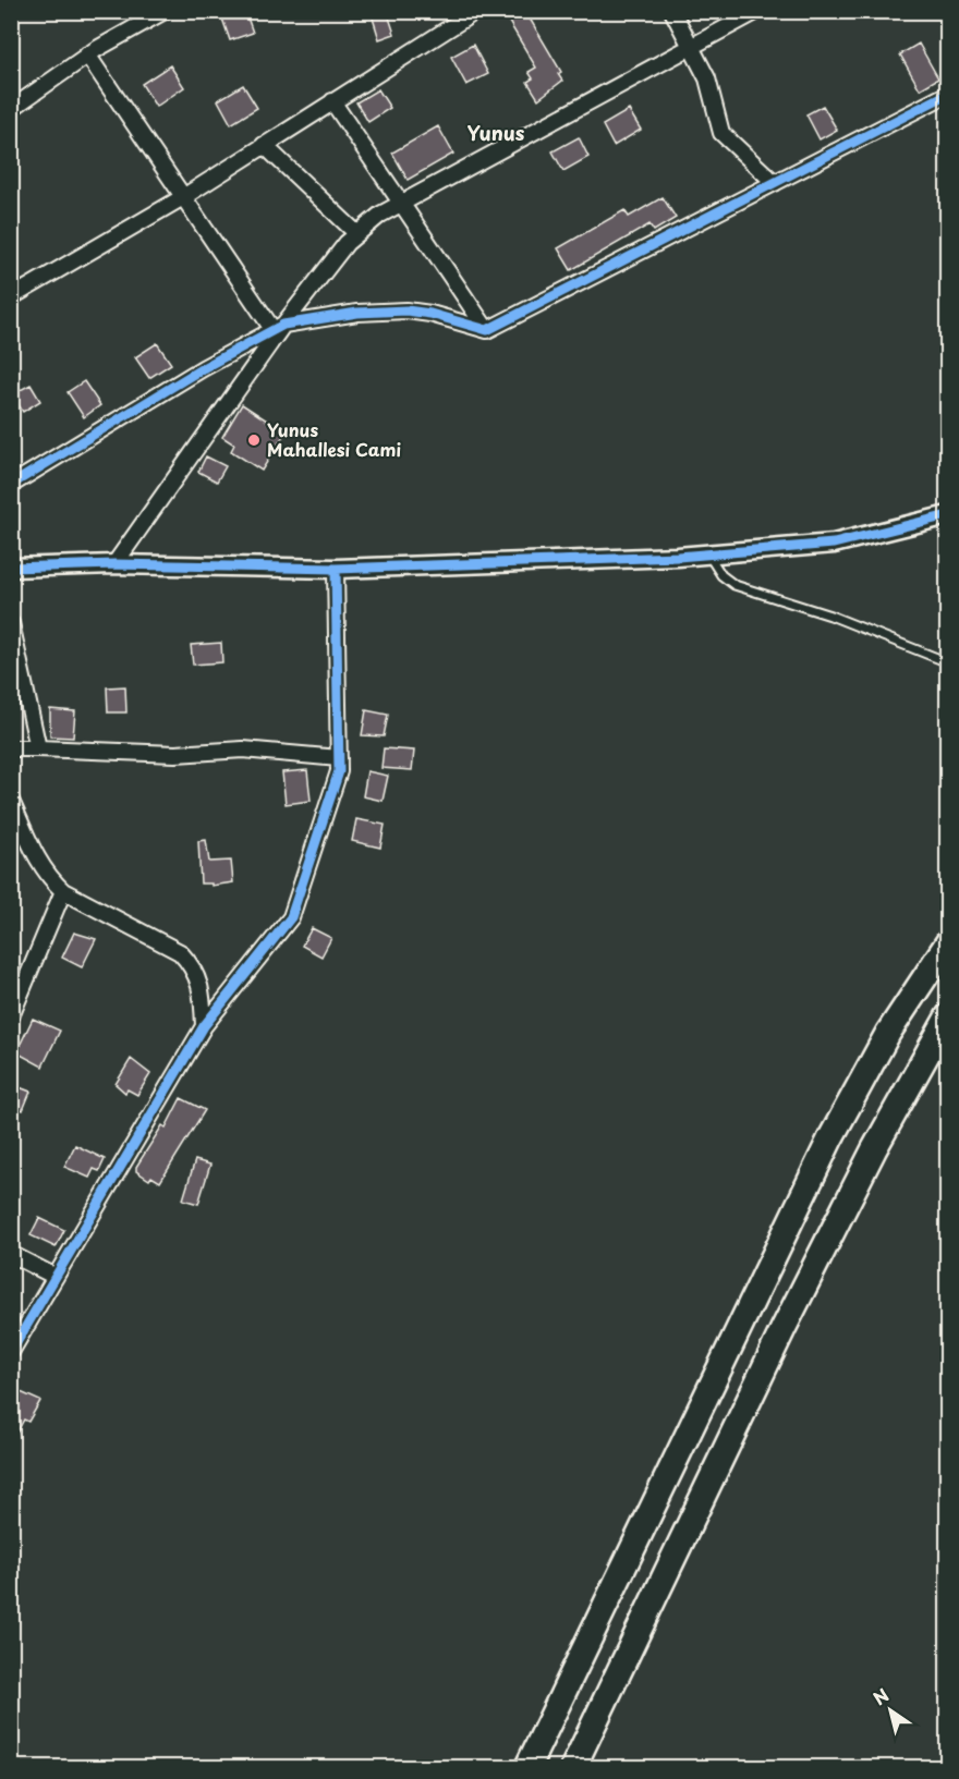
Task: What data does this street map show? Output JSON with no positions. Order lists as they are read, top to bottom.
{
  "districts": ["Yunus"],
  "places": ["Yunus Mahallesi Cami"],
  "north": "top left"
}
